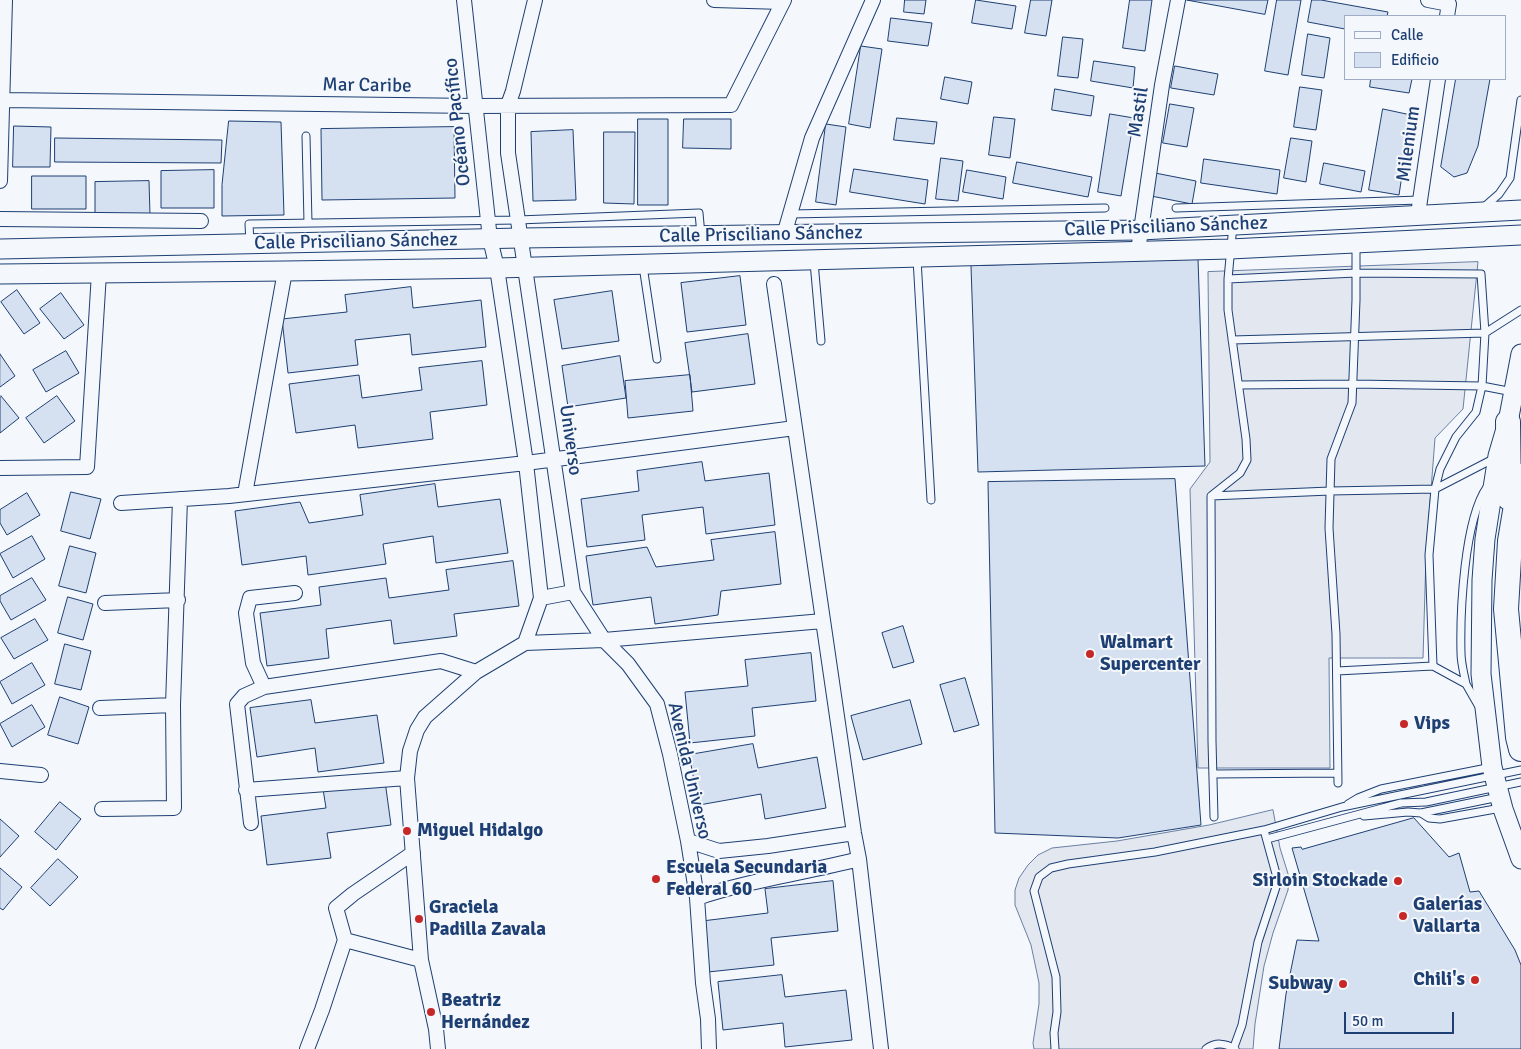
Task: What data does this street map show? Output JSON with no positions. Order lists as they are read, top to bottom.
{
  "streets": {
    "main road": ["Calle Prisciliano Sánchez"],
    "street": [
      "Mar Caribe",
      "Mastil",
      "Océano Pacífico",
      "Milenium",
      "Universo",
      "Avenida Universo"
    ]
  },
  "crossings": [
    ["Mar Caribe", "Océano Pacífico"],
    ["Mastil", "Calle Prisciliano Sánchez"],
    ["Océano Pacífico", "Calle Prisciliano Sánchez"],
    ["Milenium", "Calle Prisciliano Sánchez"],
    ["Calle Prisciliano Sánchez", "Universo"],
    ["Universo", "Avenida Universo"]
  ],
  "places": [
    "Walmart Supercenter",
    "Vips",
    "Miguel Hidalgo",
    "Escuela Secundaria Federal 60",
    "Sirloin Stockade",
    "Galerías Vallarta",
    "Graciela Padilla Zavala",
    "Chili's",
    "Subway",
    "Beatriz Hernández"
  ],
  "legend": ["Calle", "Edificio"],
  "scale_bar": "50 m"
}
